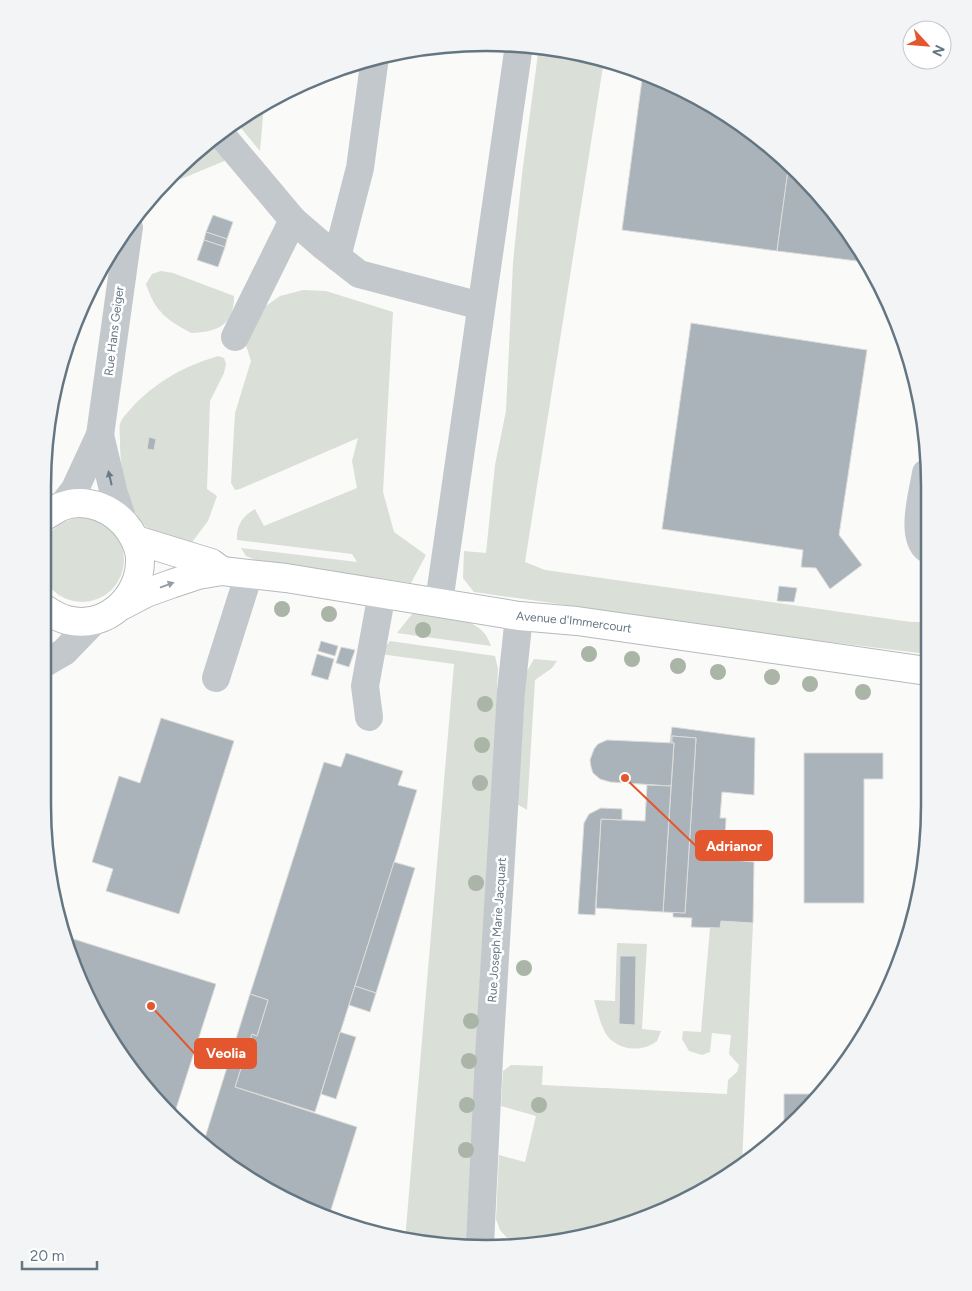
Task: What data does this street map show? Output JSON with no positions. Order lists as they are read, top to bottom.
{
  "streets": {
    "main road": ["Avenue d'Immercourt"],
    "street": ["Rue Hans Geiger", "Rue Joseph Marie Jacquart"]
  },
  "crossings": [
    ["Rue Hans Geiger", "Avenue d'Immercourt"],
    ["Avenue d'Immercourt", "Rue Joseph Marie Jacquart"]
  ],
  "places": ["Adrianor", "Veolia"],
  "scale_bar": "20 m",
  "north": "bottom right"
}
